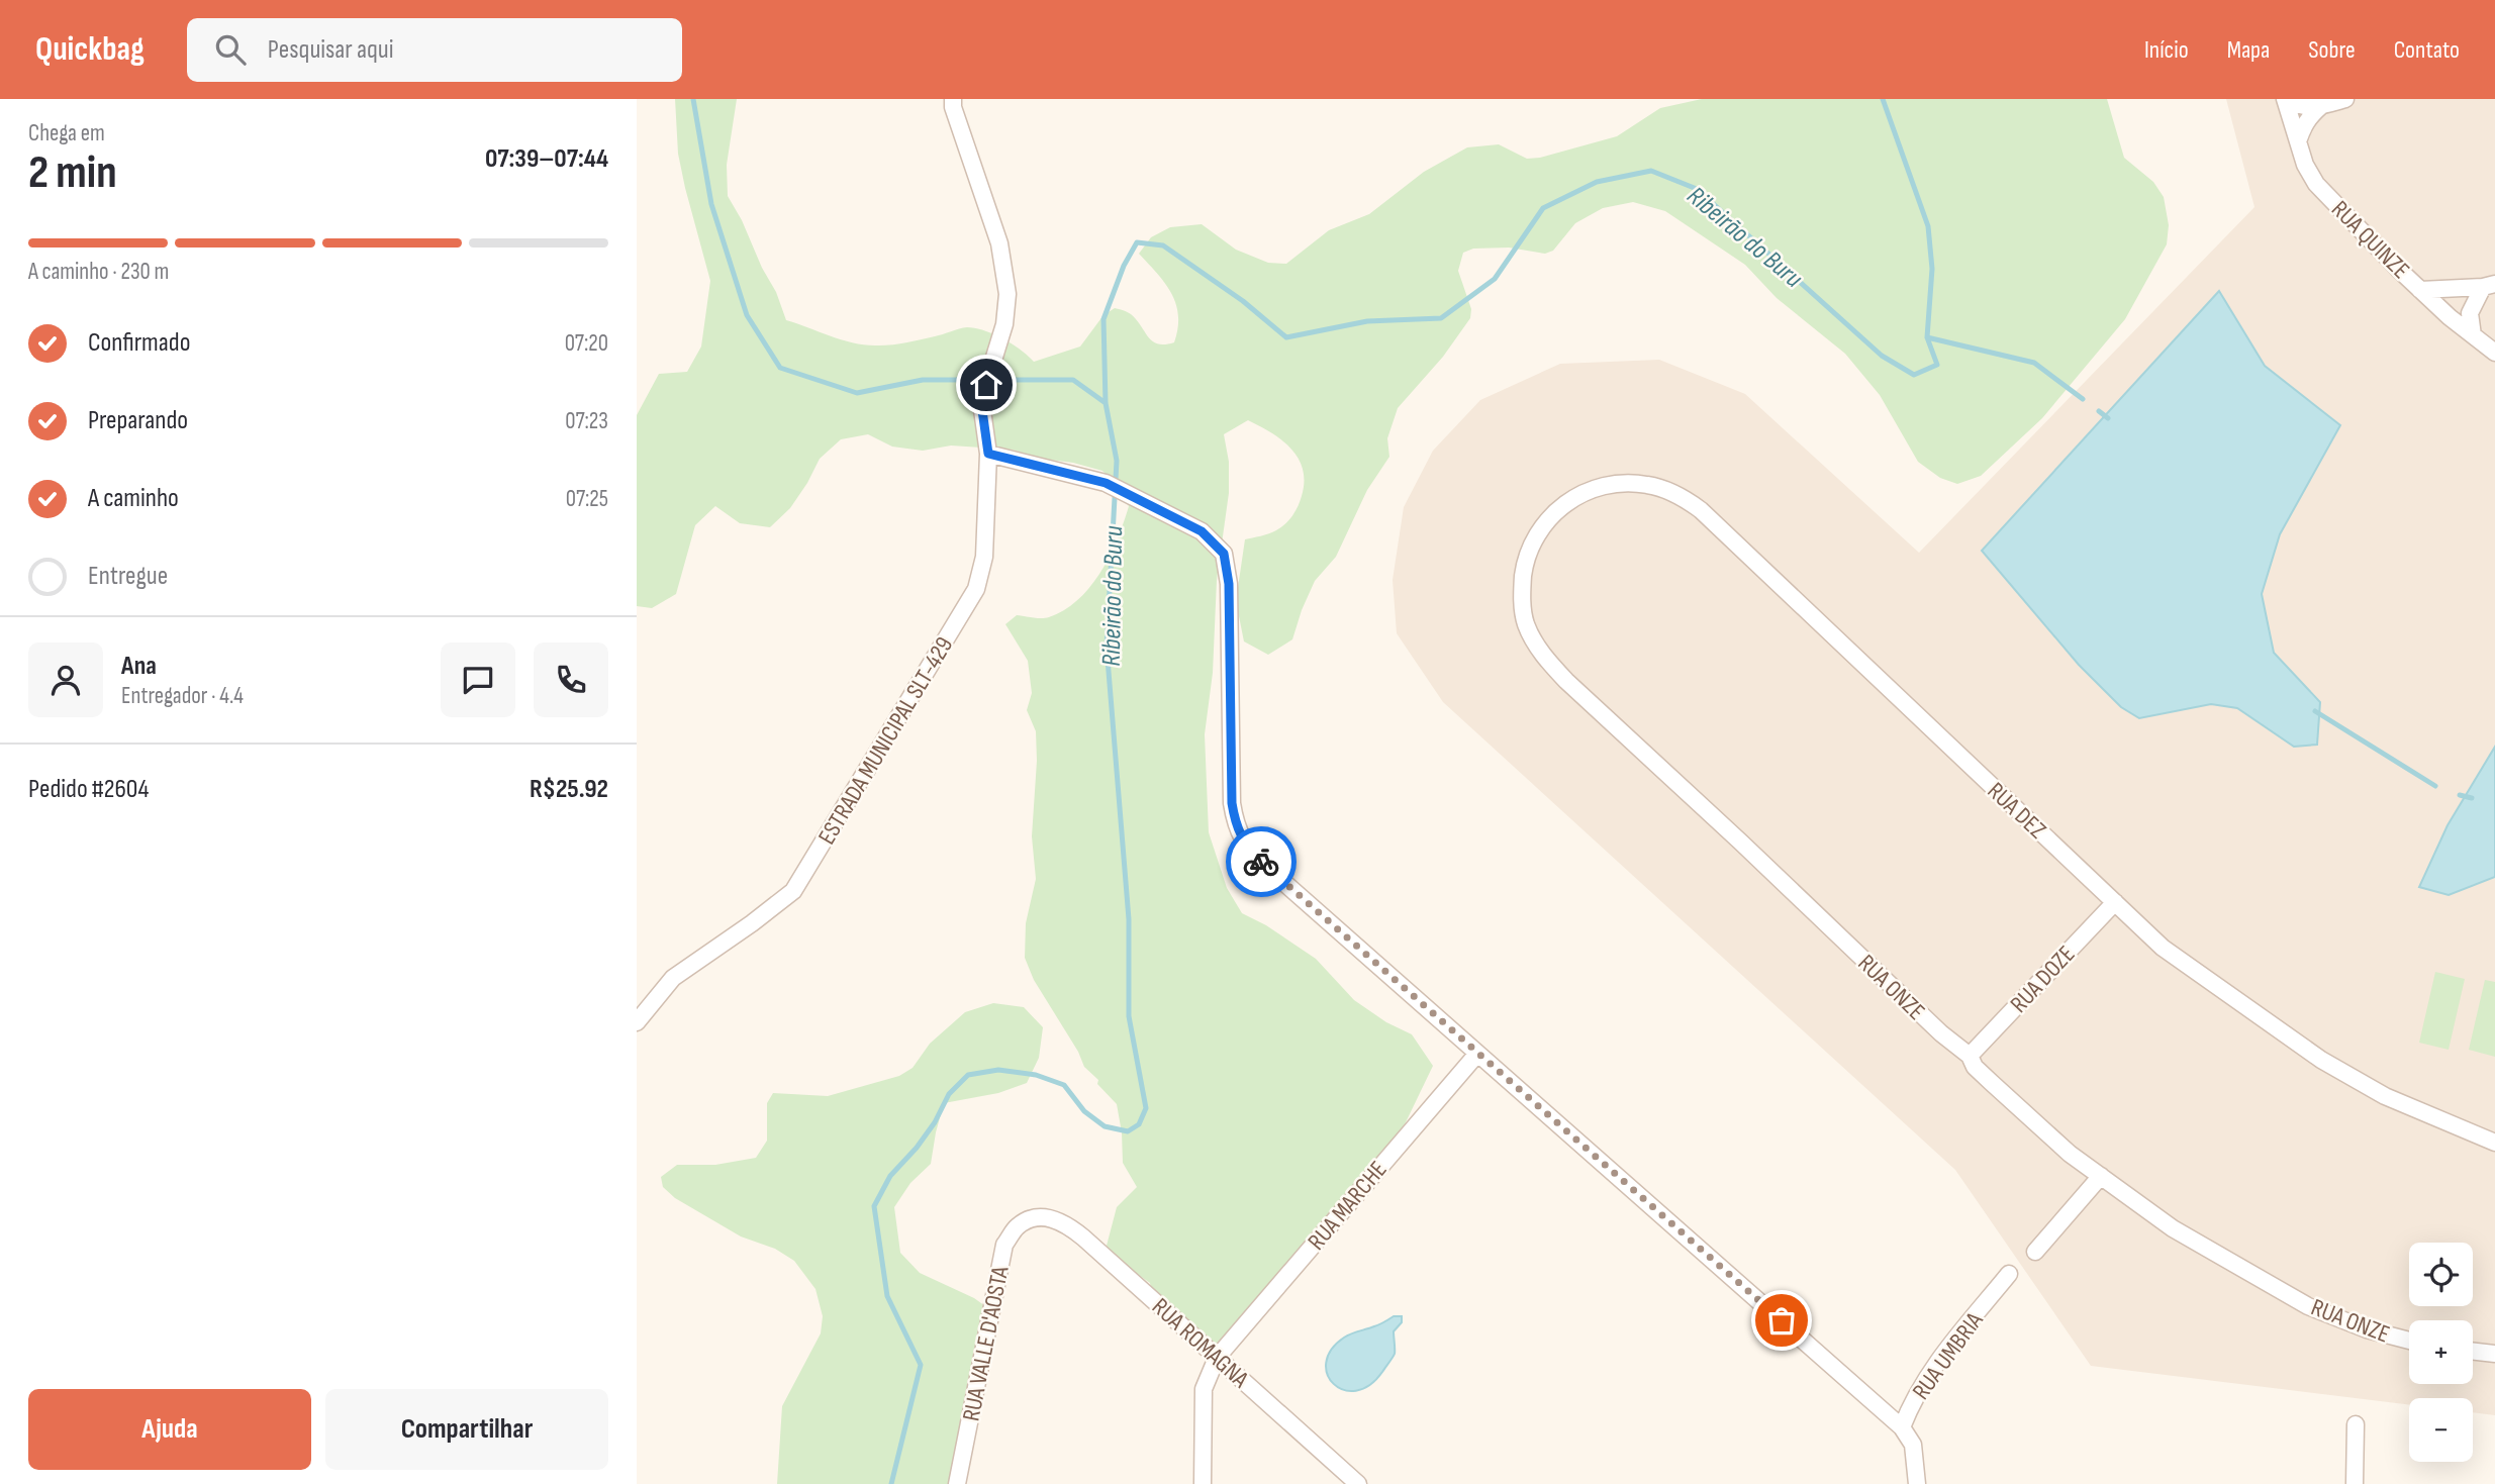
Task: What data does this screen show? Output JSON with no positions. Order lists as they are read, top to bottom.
{
  "streets": {
    "street": [
      "RUA QUINZE",
      "ESTRADA MUNICIPAL SLT-429",
      "RUA DEZ",
      "RUA DOZE",
      "RUA ONZE",
      "RUA MARCHE",
      "RUA ROMAGNA",
      "RUA VALLE D'AOSTA",
      "RUA UMBRIA"
    ]
  },
  "crossings": [
    ["RUA DEZ", "RUA DOZE"],
    ["RUA DEZ", "RUA ONZE"],
    ["RUA DOZE", "RUA ONZE"],
    ["RUA MARCHE", "RUA ROMAGNA"],
    ["RUA ROMAGNA", "RUA VALLE D'AOSTA"]
  ],
  "water": ["Ribeirão do Buru"],
  "page": {
    "header": "Quickbag",
    "search": "Pesquisar aqui",
    "nav": [
      "Início",
      "Mapa",
      "Sobre",
      "Contato"
    ],
    "heading": ["2 min", "Chega em", "07:39–07:44"],
    "panel": [
      "Ana",
      "Entregador · 4.4",
      "Pedido #2604",
      "R$25.92"
    ],
    "bar": "A caminho · 230 m",
    "list": [
      ["Confirmado", "07:20"],
      ["Preparando", "07:23"],
      ["A caminho", "07:25"],
      "Entregue"
    ],
    "map_buttons": ["+", "−"],
    "buttons": ["Ajuda", "Compartilhar"]
  }
}
